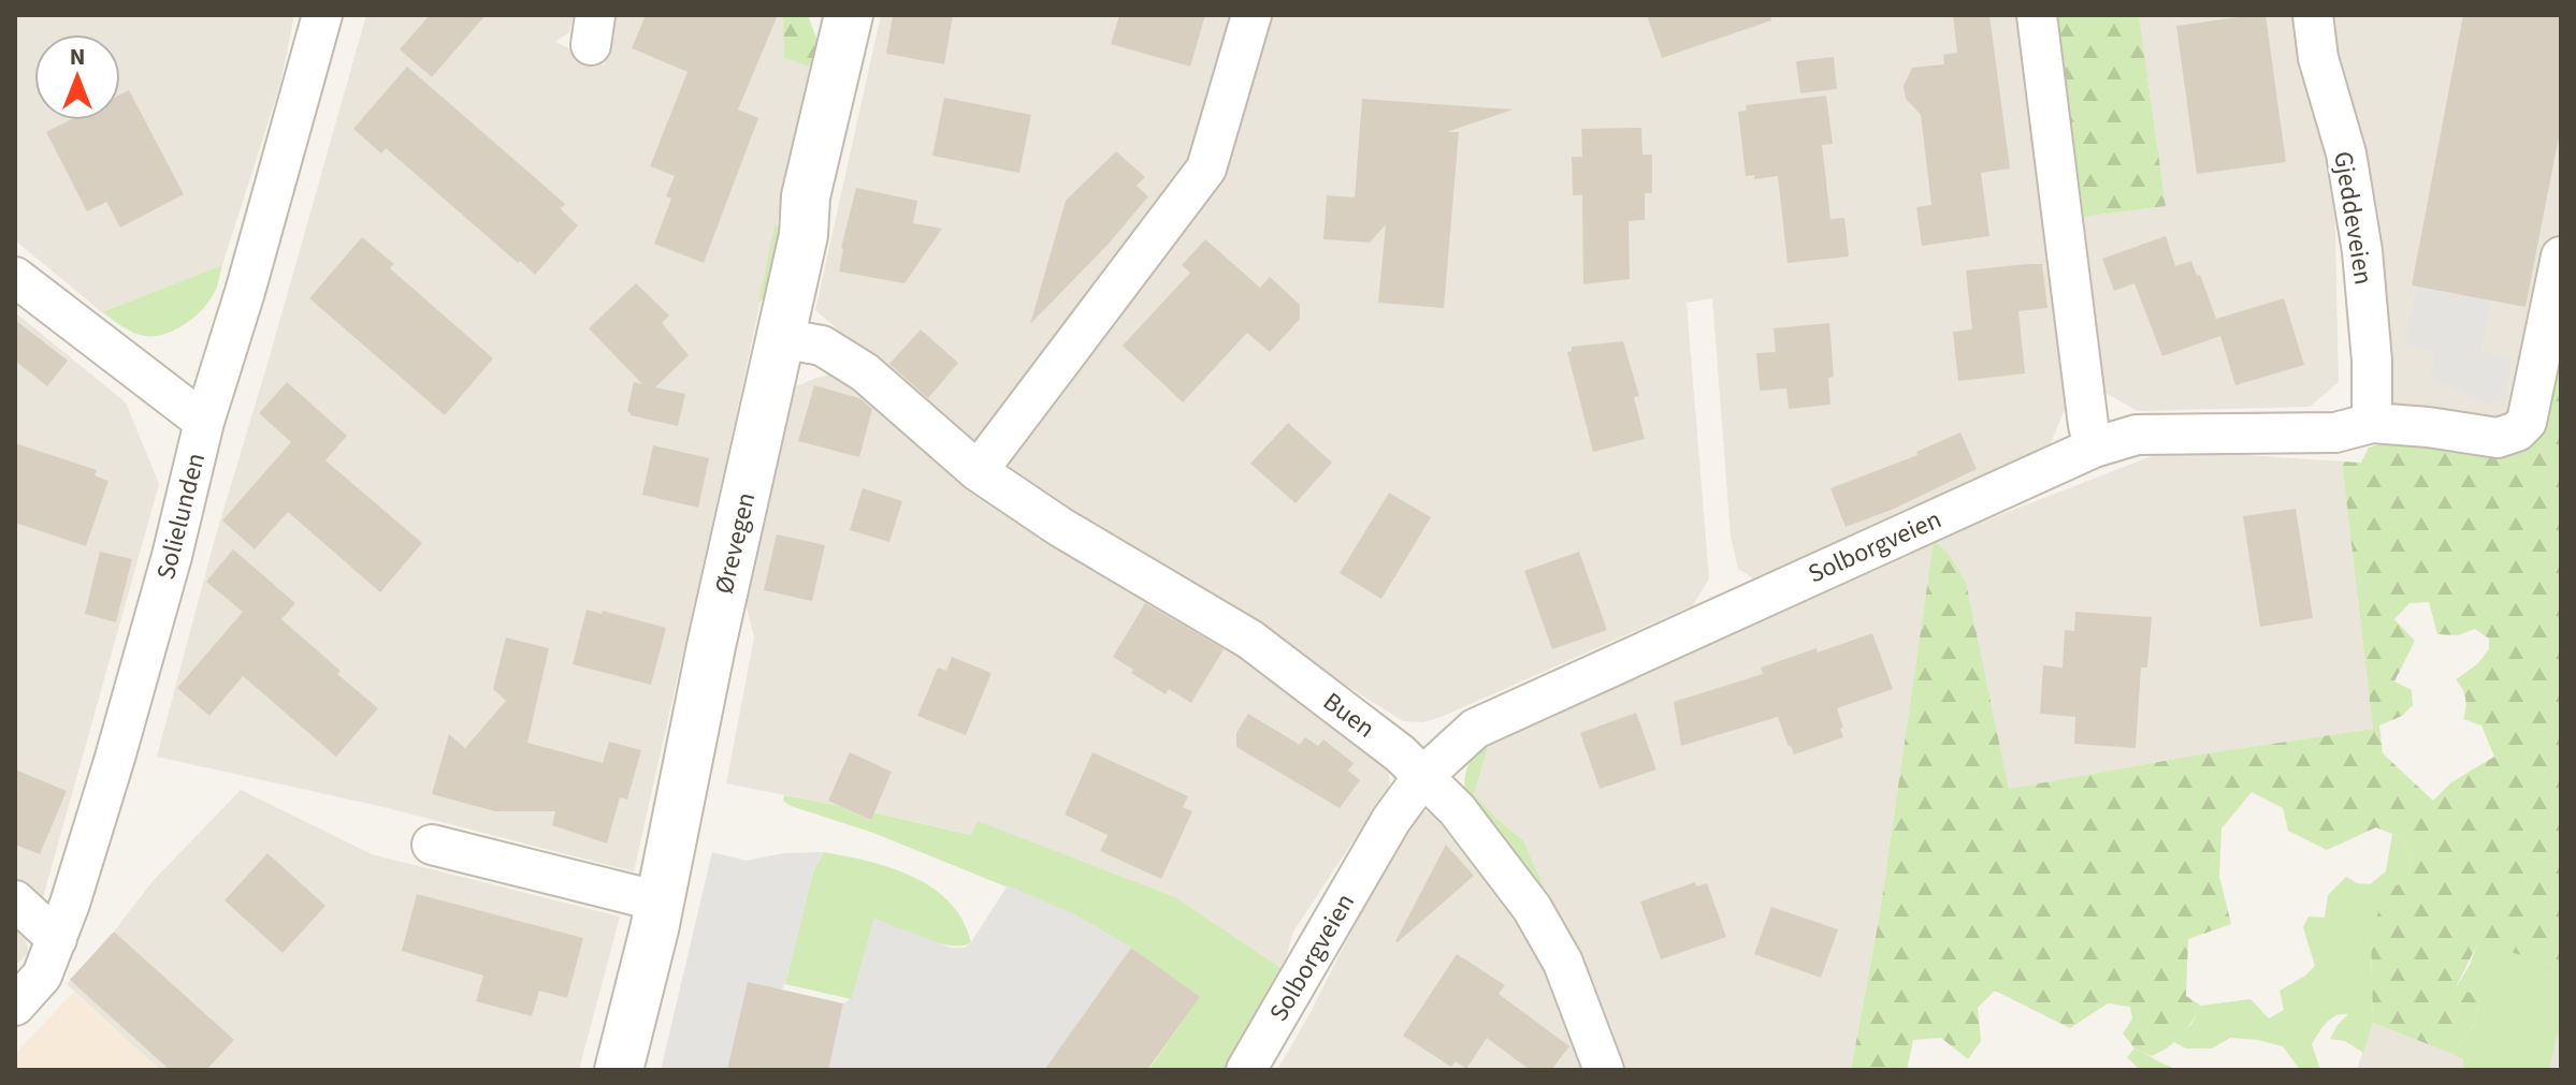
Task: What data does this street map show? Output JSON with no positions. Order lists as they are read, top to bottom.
{
  "streets": {
    "street": [
      "Gjeddeveien",
      "Solielunden",
      "Ørevegen",
      "Solborgveien",
      "Buen"
    ]
  },
  "crossings": [
    ["Gjeddeveien", "Solborgveien"],
    ["Ørevegen", "Buen"],
    ["Solborgveien", "Buen"]
  ],
  "north": "top"
}
